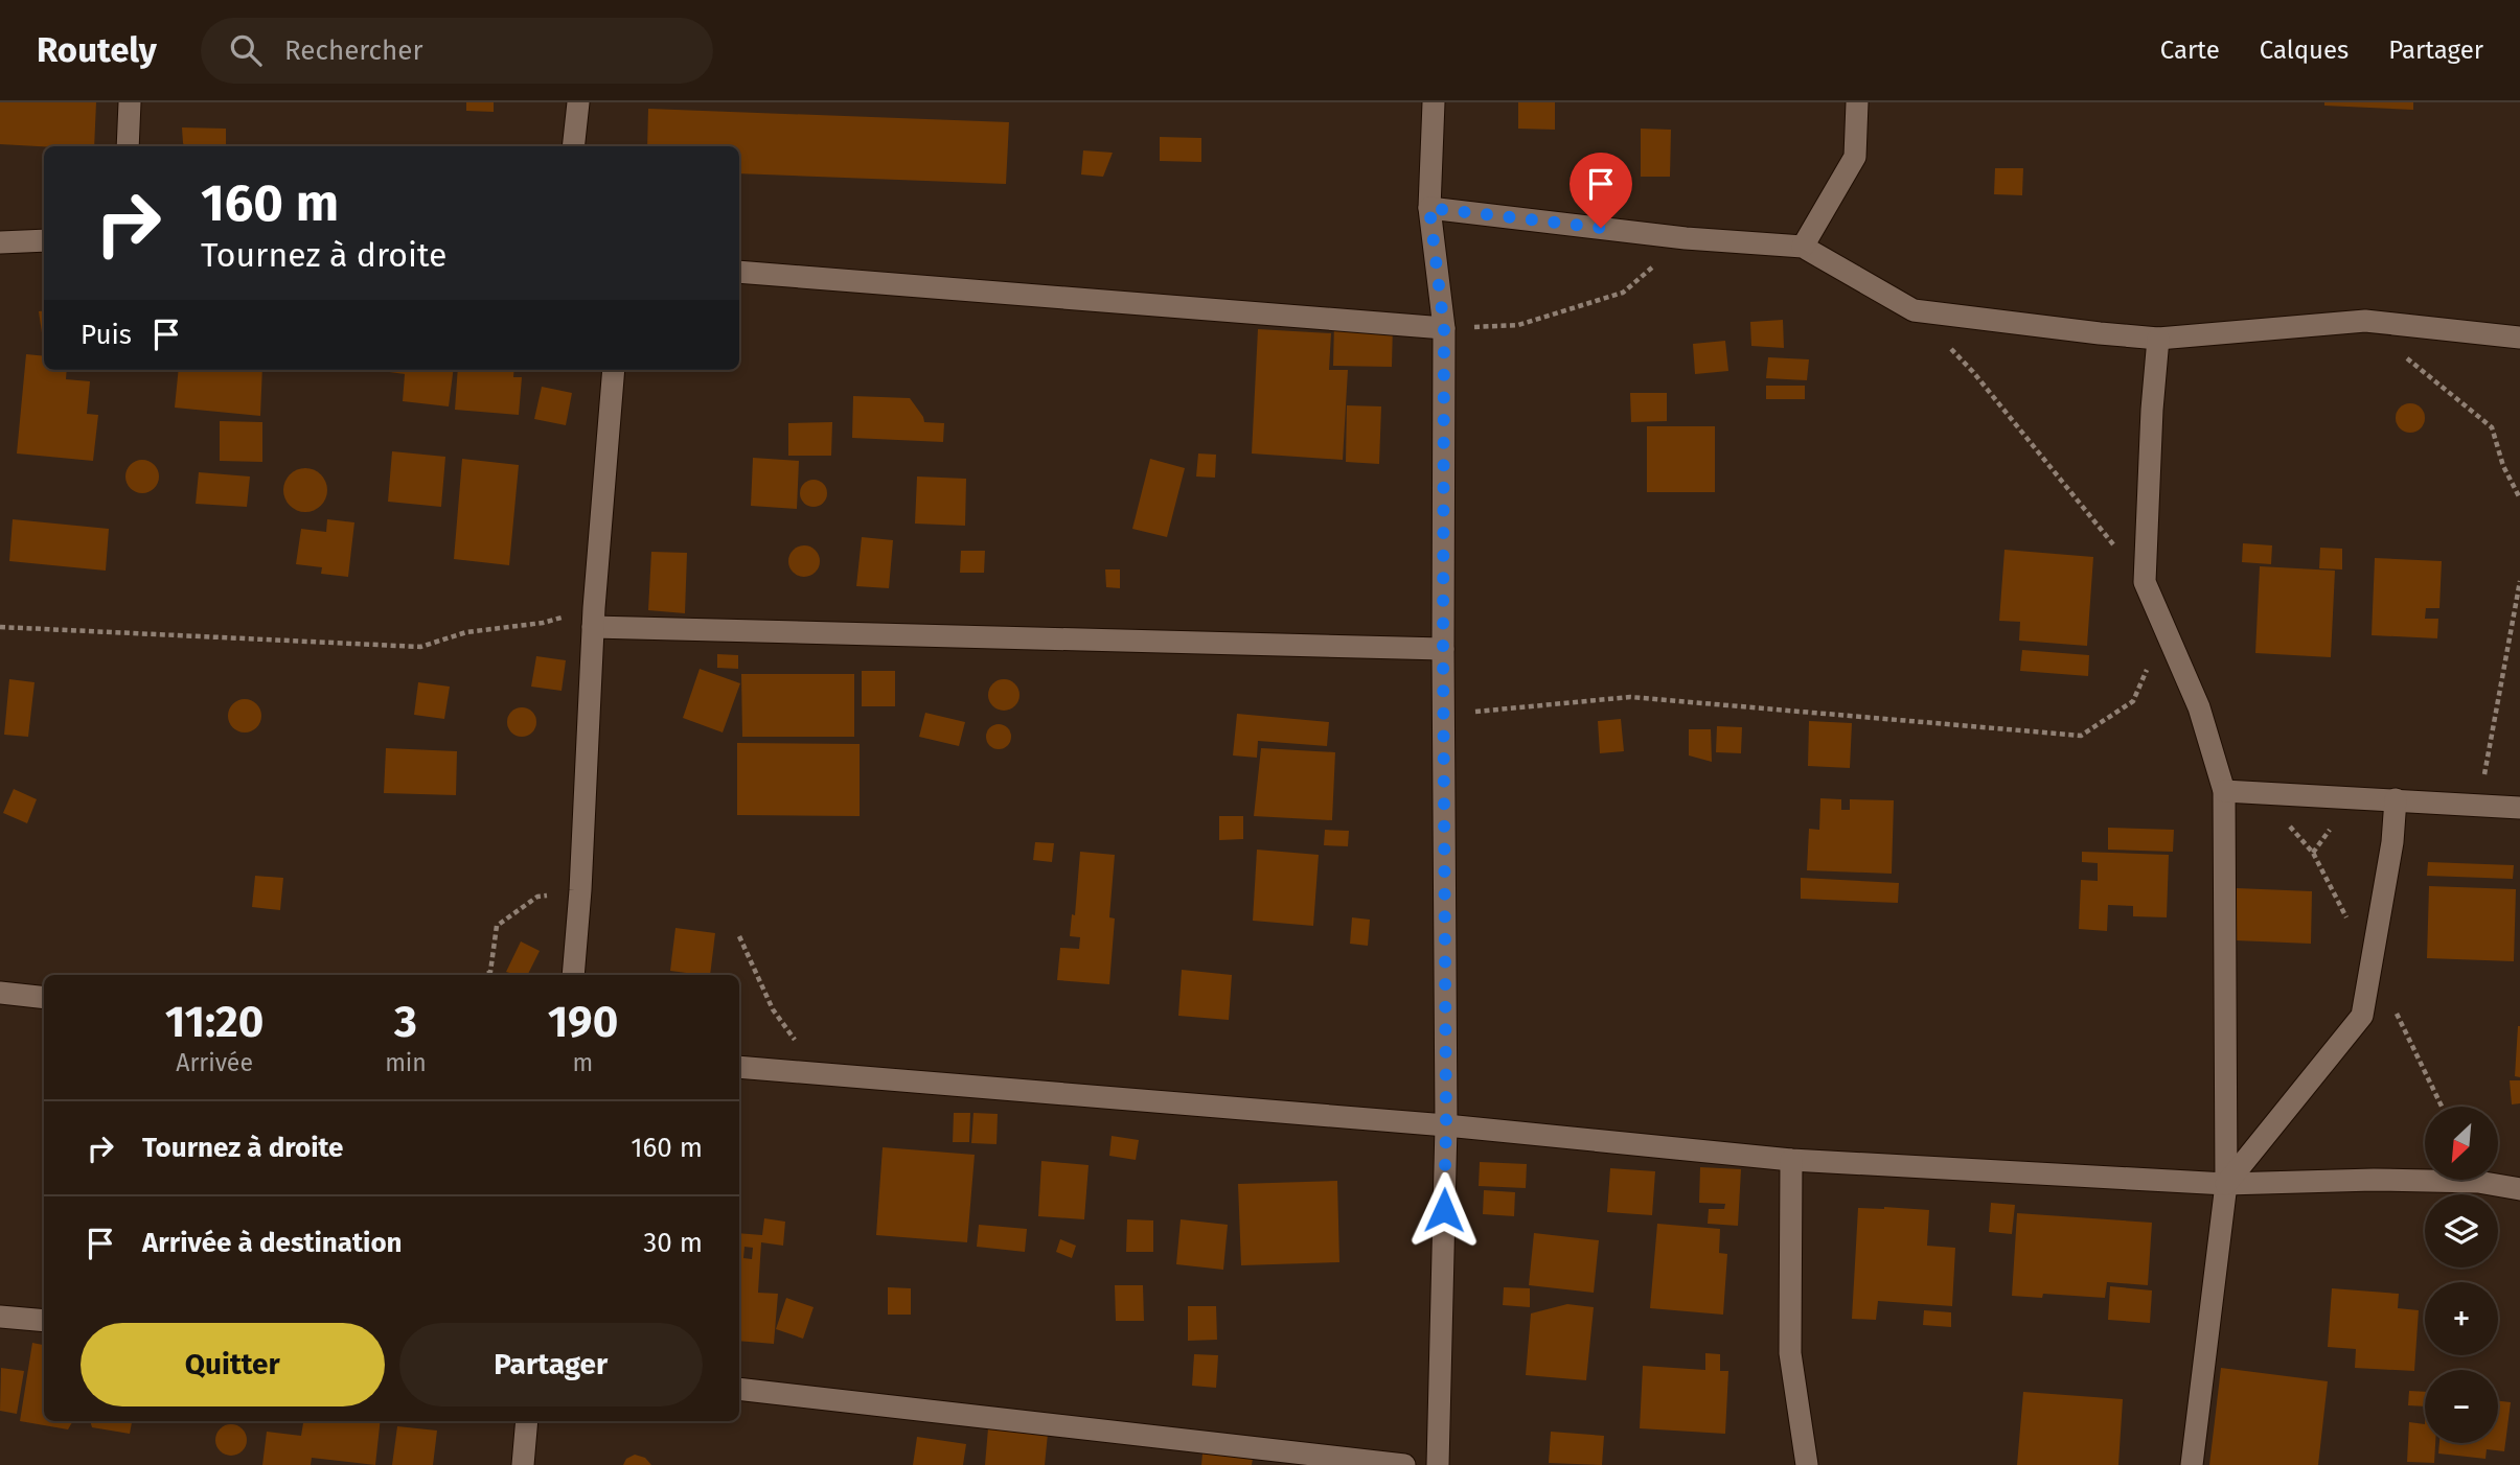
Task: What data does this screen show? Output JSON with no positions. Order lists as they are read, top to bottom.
{
  "north": "bottom left",
  "page": {
    "header": "Routely",
    "search": "Rechercher",
    "nav": ["Carte", "Calques", "Partager"],
    "turn": ["160 m", "Tournez à droite"],
    "then": "Puis",
    "eta": [
      "11:20",
      "Arrivée",
      "3",
      "min",
      "190",
      "m"
    ],
    "list": [
      {
        "name": "Tournez à droite",
        "value": "160 m"
      },
      {
        "name": "Arrivée à destination",
        "value": "30 m"
      }
    ],
    "map_buttons": ["+", "−"],
    "buttons": ["Quitter", "Partager"]
  }
}
